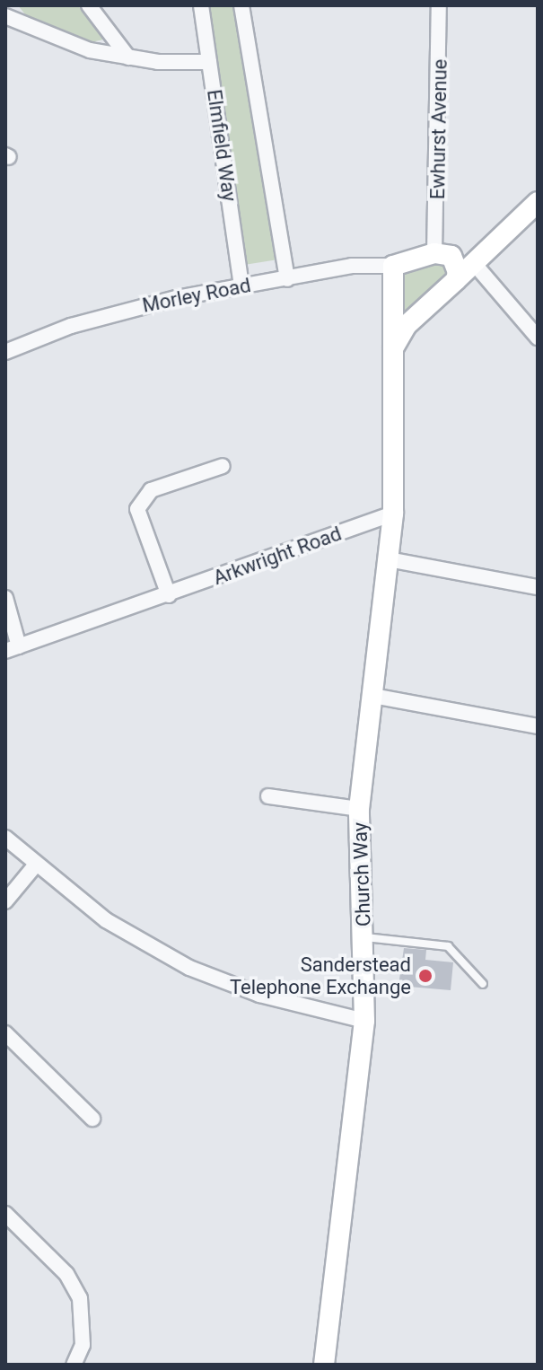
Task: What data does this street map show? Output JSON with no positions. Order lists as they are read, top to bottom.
{
  "streets": {
    "street": [
      "Ewhurst Avenue",
      "Elmfield Way",
      "Morley Road",
      "Arkwright Road",
      "Church Way"
    ]
  },
  "crossings": [
    ["Elmfield Way", "Morley Road"],
    ["Arkwright Road", "Church Way"]
  ],
  "places": ["Sanderstead Telephone Exchange"]
}
